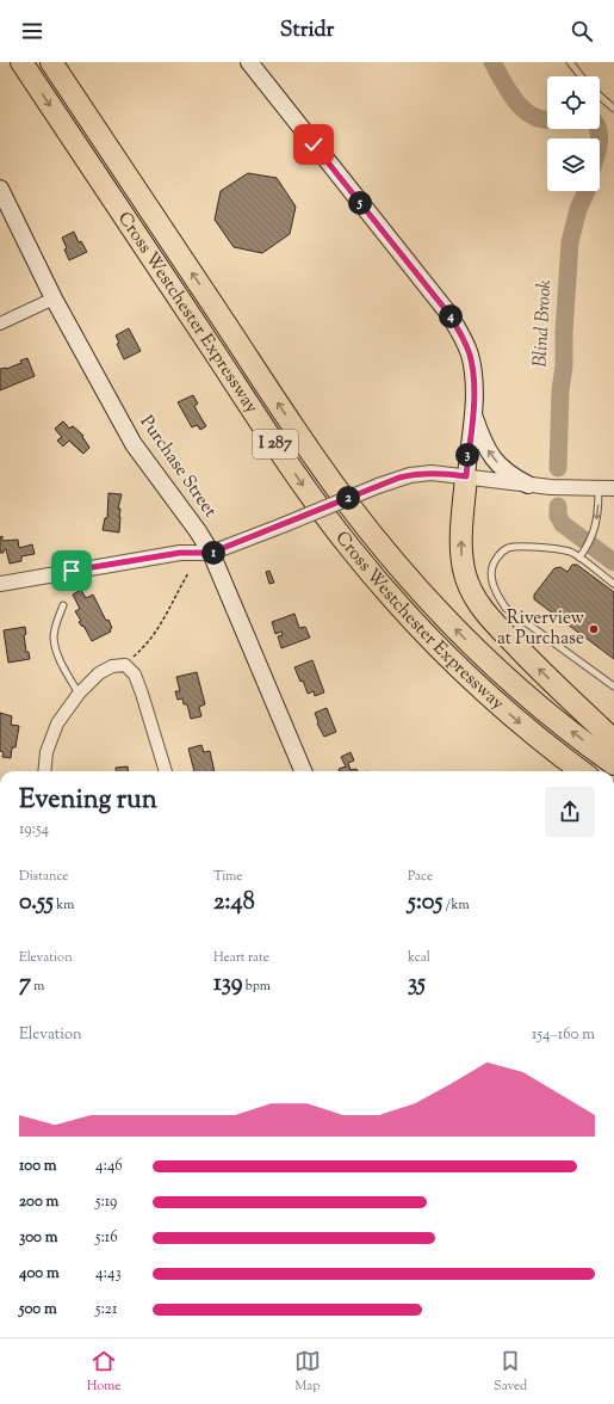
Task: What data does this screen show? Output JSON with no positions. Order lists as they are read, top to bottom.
{
  "streets": {
    "highway": ["Cross Westchester Expressway", "I 287"],
    "main road": ["Purchase Street"]
  },
  "water": ["Blind Brook"],
  "places": ["Riverview at Purchase"],
  "page": {
    "header": "Stridr",
    "pins": [
      "5",
      "4",
      "3",
      "2",
      "1"
    ],
    "heading": ["Evening run", "19:54"],
    "stats": [
      ["Distance", "0.55 km"],
      ["Time", "2:48"],
      ["Pace", "5:05 /km"],
      ["Elevation", "7 m"],
      ["Heart rate", "139 bpm"],
      ["kcal", "35"]
    ],
    "chart": ["Elevation", "154–160 m"],
    "list": [
      {
        "name": "100 m",
        "note": "4:46"
      },
      {
        "name": "200 m",
        "note": "5:19"
      },
      {
        "name": "300 m",
        "note": "5:16"
      },
      {
        "name": "400 m",
        "note": "4:43"
      },
      {
        "name": "500 m",
        "note": "5:21"
      }
    ],
    "tabs": ["Home", "Map", "Saved"]
  }
}
